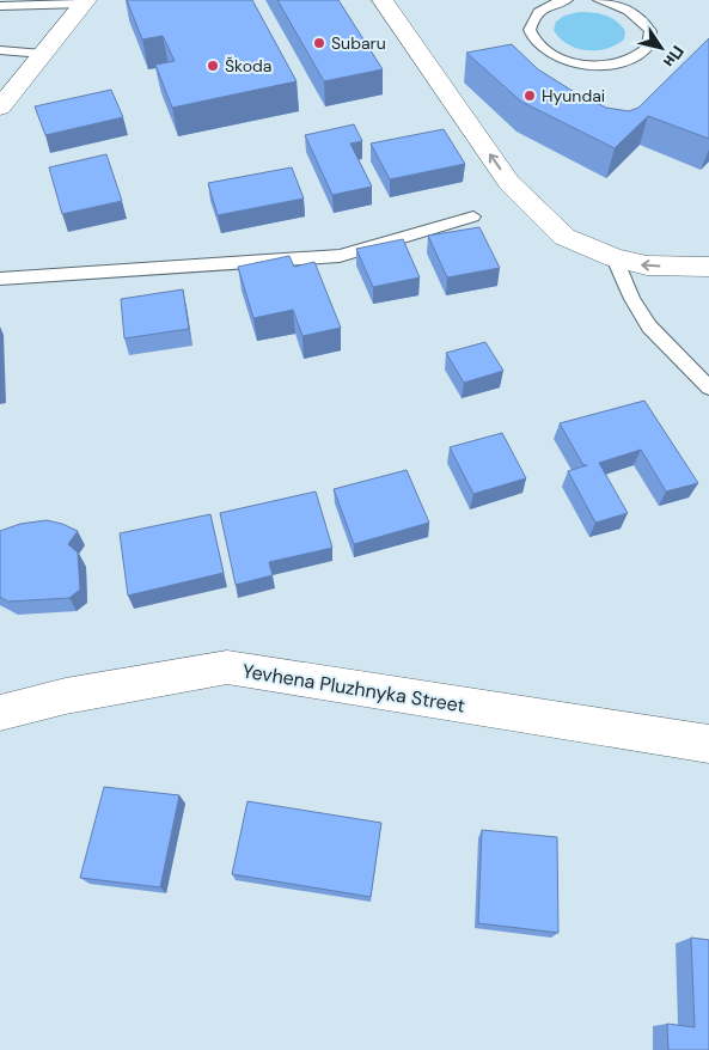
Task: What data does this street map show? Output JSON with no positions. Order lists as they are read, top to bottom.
{
  "streets": {
    "street": ["Yevhena Pluzhnyka Street"]
  },
  "places": ["Subaru", "Škoda", "Hyundai"],
  "north": "bottom right"
}
